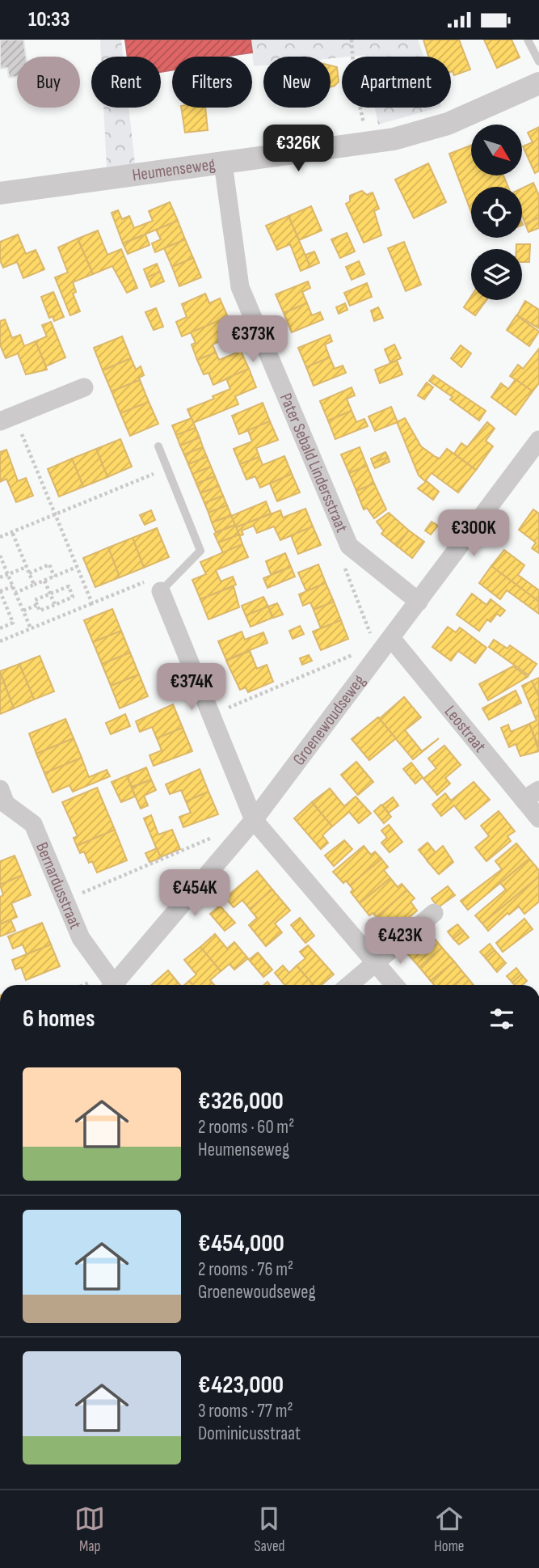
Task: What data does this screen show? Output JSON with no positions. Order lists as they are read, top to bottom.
{
  "streets": {
    "street": [
      "Heumenseweg",
      "Pater Sebald Lindersstraat",
      "Groenewoudseweg",
      "Leostraat",
      "Bernardusstraat"
    ]
  },
  "crossings": [
    ["Heumenseweg", "Pater Sebald Lindersstraat"],
    ["Pater Sebald Lindersstraat", "Groenewoudseweg"],
    ["Groenewoudseweg", "Leostraat"]
  ],
  "north": "bottom right",
  "page": {
    "status": "10:33",
    "chip": [
      "Buy",
      "Rent",
      "Filters",
      "New",
      "Apartment"
    ],
    "price": [
      "€326K",
      "€373K",
      "€300K",
      "€374K",
      "€454K",
      "€423K"
    ],
    "heading": "6 homes",
    "list": [
      {
        "name": "€326,000",
        "note": "2 rooms · 60 m² · Heumenseweg"
      },
      {
        "name": "€454,000",
        "note": "2 rooms · 76 m² · Groenewoudseweg"
      },
      {
        "name": "€423,000",
        "note": "3 rooms · 77 m² · Dominicusstraat"
      }
    ],
    "tabs": ["Map", "Saved", "Home"]
  }
}
